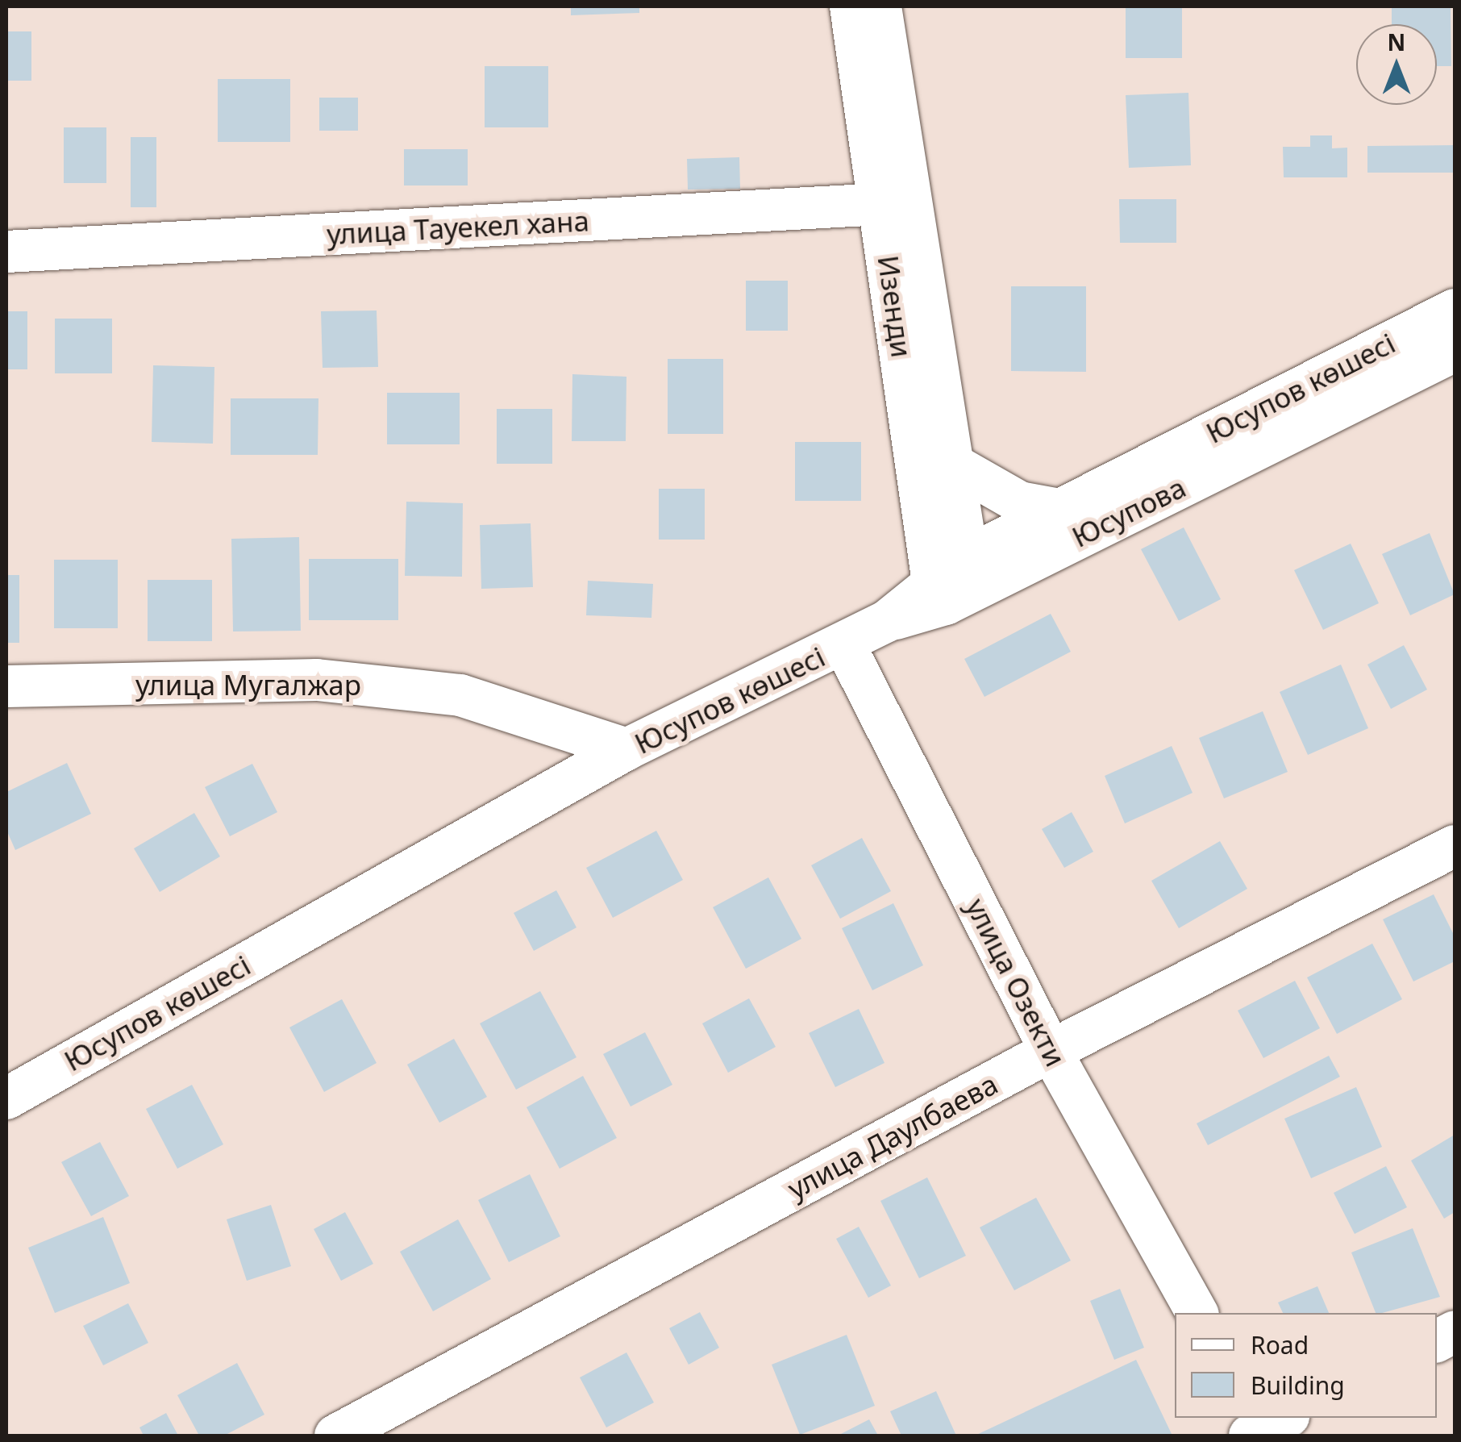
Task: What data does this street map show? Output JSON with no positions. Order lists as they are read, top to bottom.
{
  "streets": {
    "street": [
      "улица Тауекел хана",
      "Изенди",
      "Юсупов көшесі",
      "Юсупова",
      "улица Мугалжар",
      "улица Озекти",
      "улица Даулбаева"
    ]
  },
  "crossings": [
    ["улица Тауекел хана", "Изенди"],
    ["Изенди", "Юсупов көшесі"],
    ["Изенди", "Юсупова"],
    ["Юсупов көшесі", "Юсупова"],
    ["Юсупов көшесі", "улица Мугалжар"],
    ["Юсупов көшесі", "улица Озекти"],
    ["улица Озекти", "улица Даулбаева"]
  ],
  "legend": ["Road", "Building"],
  "north": "top"
}
